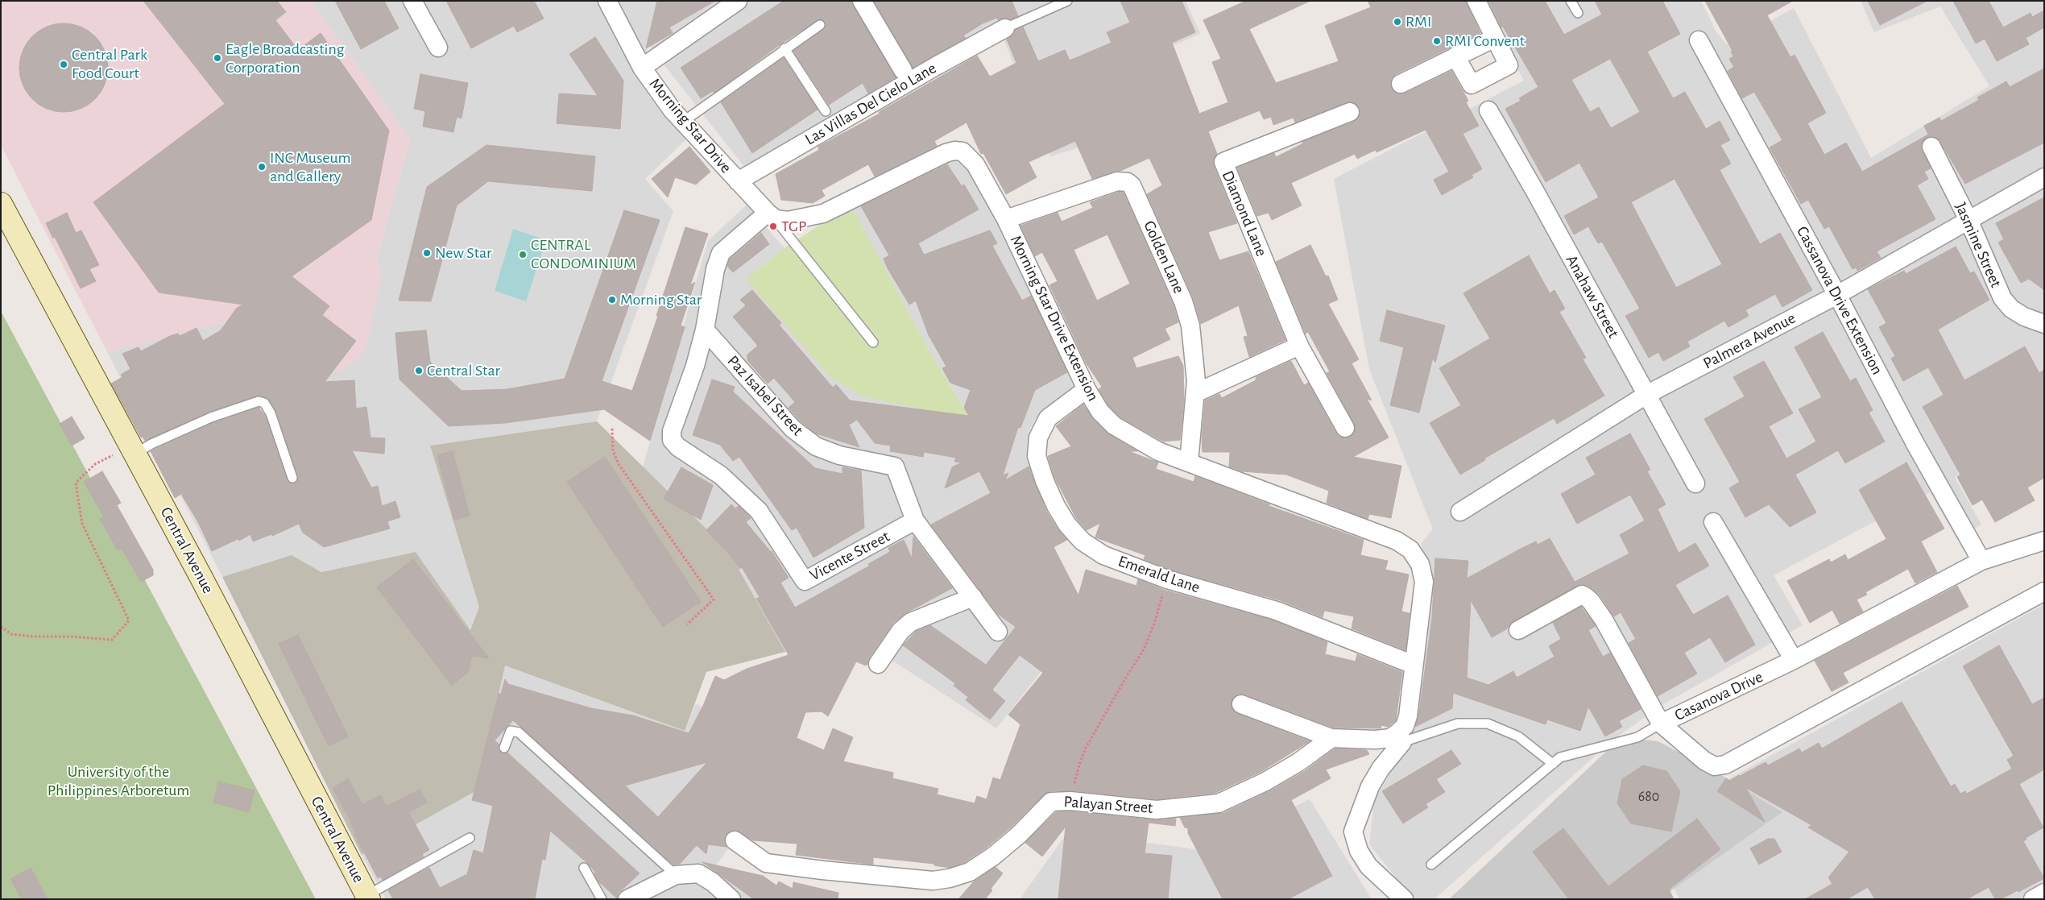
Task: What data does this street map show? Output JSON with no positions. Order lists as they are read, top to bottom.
{
  "streets": {
    "main road": ["Central Avenue"],
    "street": [
      "Las Villas Del Cielo Lane",
      "Morning Star Drive",
      "Diamond Lane",
      "Jasmine Street",
      "Golden Lane",
      "Anahaw Street",
      "Cassanova Drive Extension",
      "Morning Star Drive Extension",
      "Palmera Avenue",
      "Paz Isabel Street",
      "Vicente Street",
      "Emerald Lane",
      "Casanova Drive",
      "Palayan Street"
    ]
  },
  "crossings": [
    ["Las Villas Del Cielo Lane", "Morning Star Drive"],
    ["Morning Star Drive", "Morning Star Drive Extension"],
    ["Jasmine Street", "Palmera Avenue"],
    ["Golden Lane", "Morning Star Drive Extension"],
    ["Anahaw Street", "Palmera Avenue"],
    ["Cassanova Drive Extension", "Palmera Avenue"],
    ["Cassanova Drive Extension", "Casanova Drive"],
    ["Morning Star Drive Extension", "Emerald Lane"],
    ["Paz Isabel Street", "Vicente Street"]
  ],
  "parks": ["University of the Philippines Arboretum"],
  "places": [
    "RMI",
    "RMI Convent",
    "Eagle Broadcasting Corporation",
    "Central Park Food Court",
    "INC Museum and Gallery",
    "TGP",
    "New Star",
    "CENTRAL CONDOMINIUM",
    "Morning Star",
    "Central Star"
  ],
  "house_numbers": ["680"]
}
